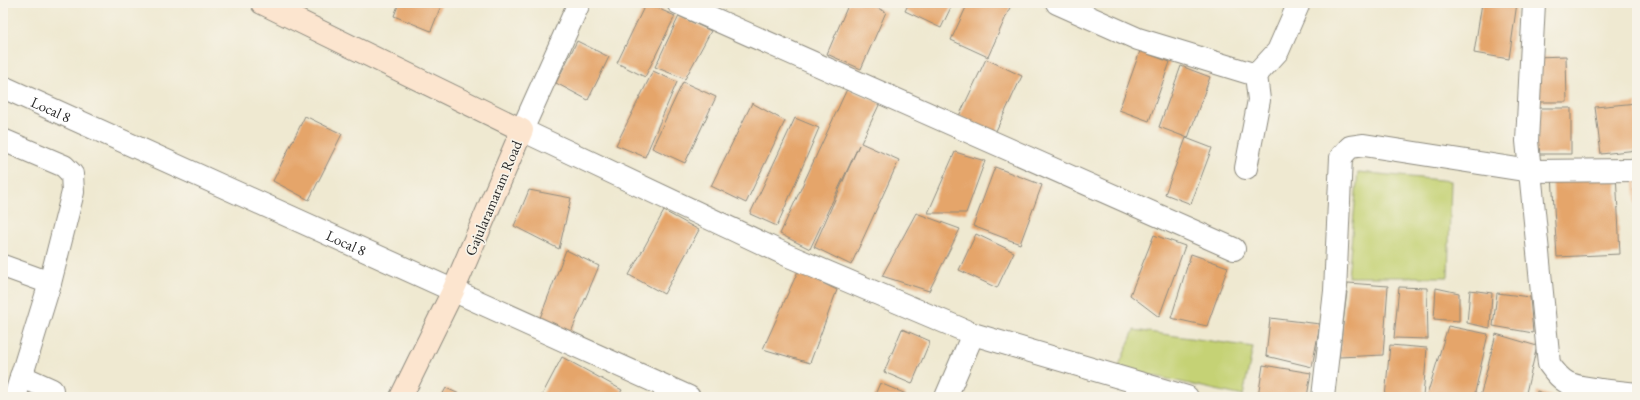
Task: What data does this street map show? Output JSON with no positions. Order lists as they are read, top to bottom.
{
  "streets": {
    "main road": ["Gajularamaram Road"],
    "street": ["Local 8"]
  },
  "crossings": [
    ["Local 8", "Gajularamaram Road"]
  ]
}
